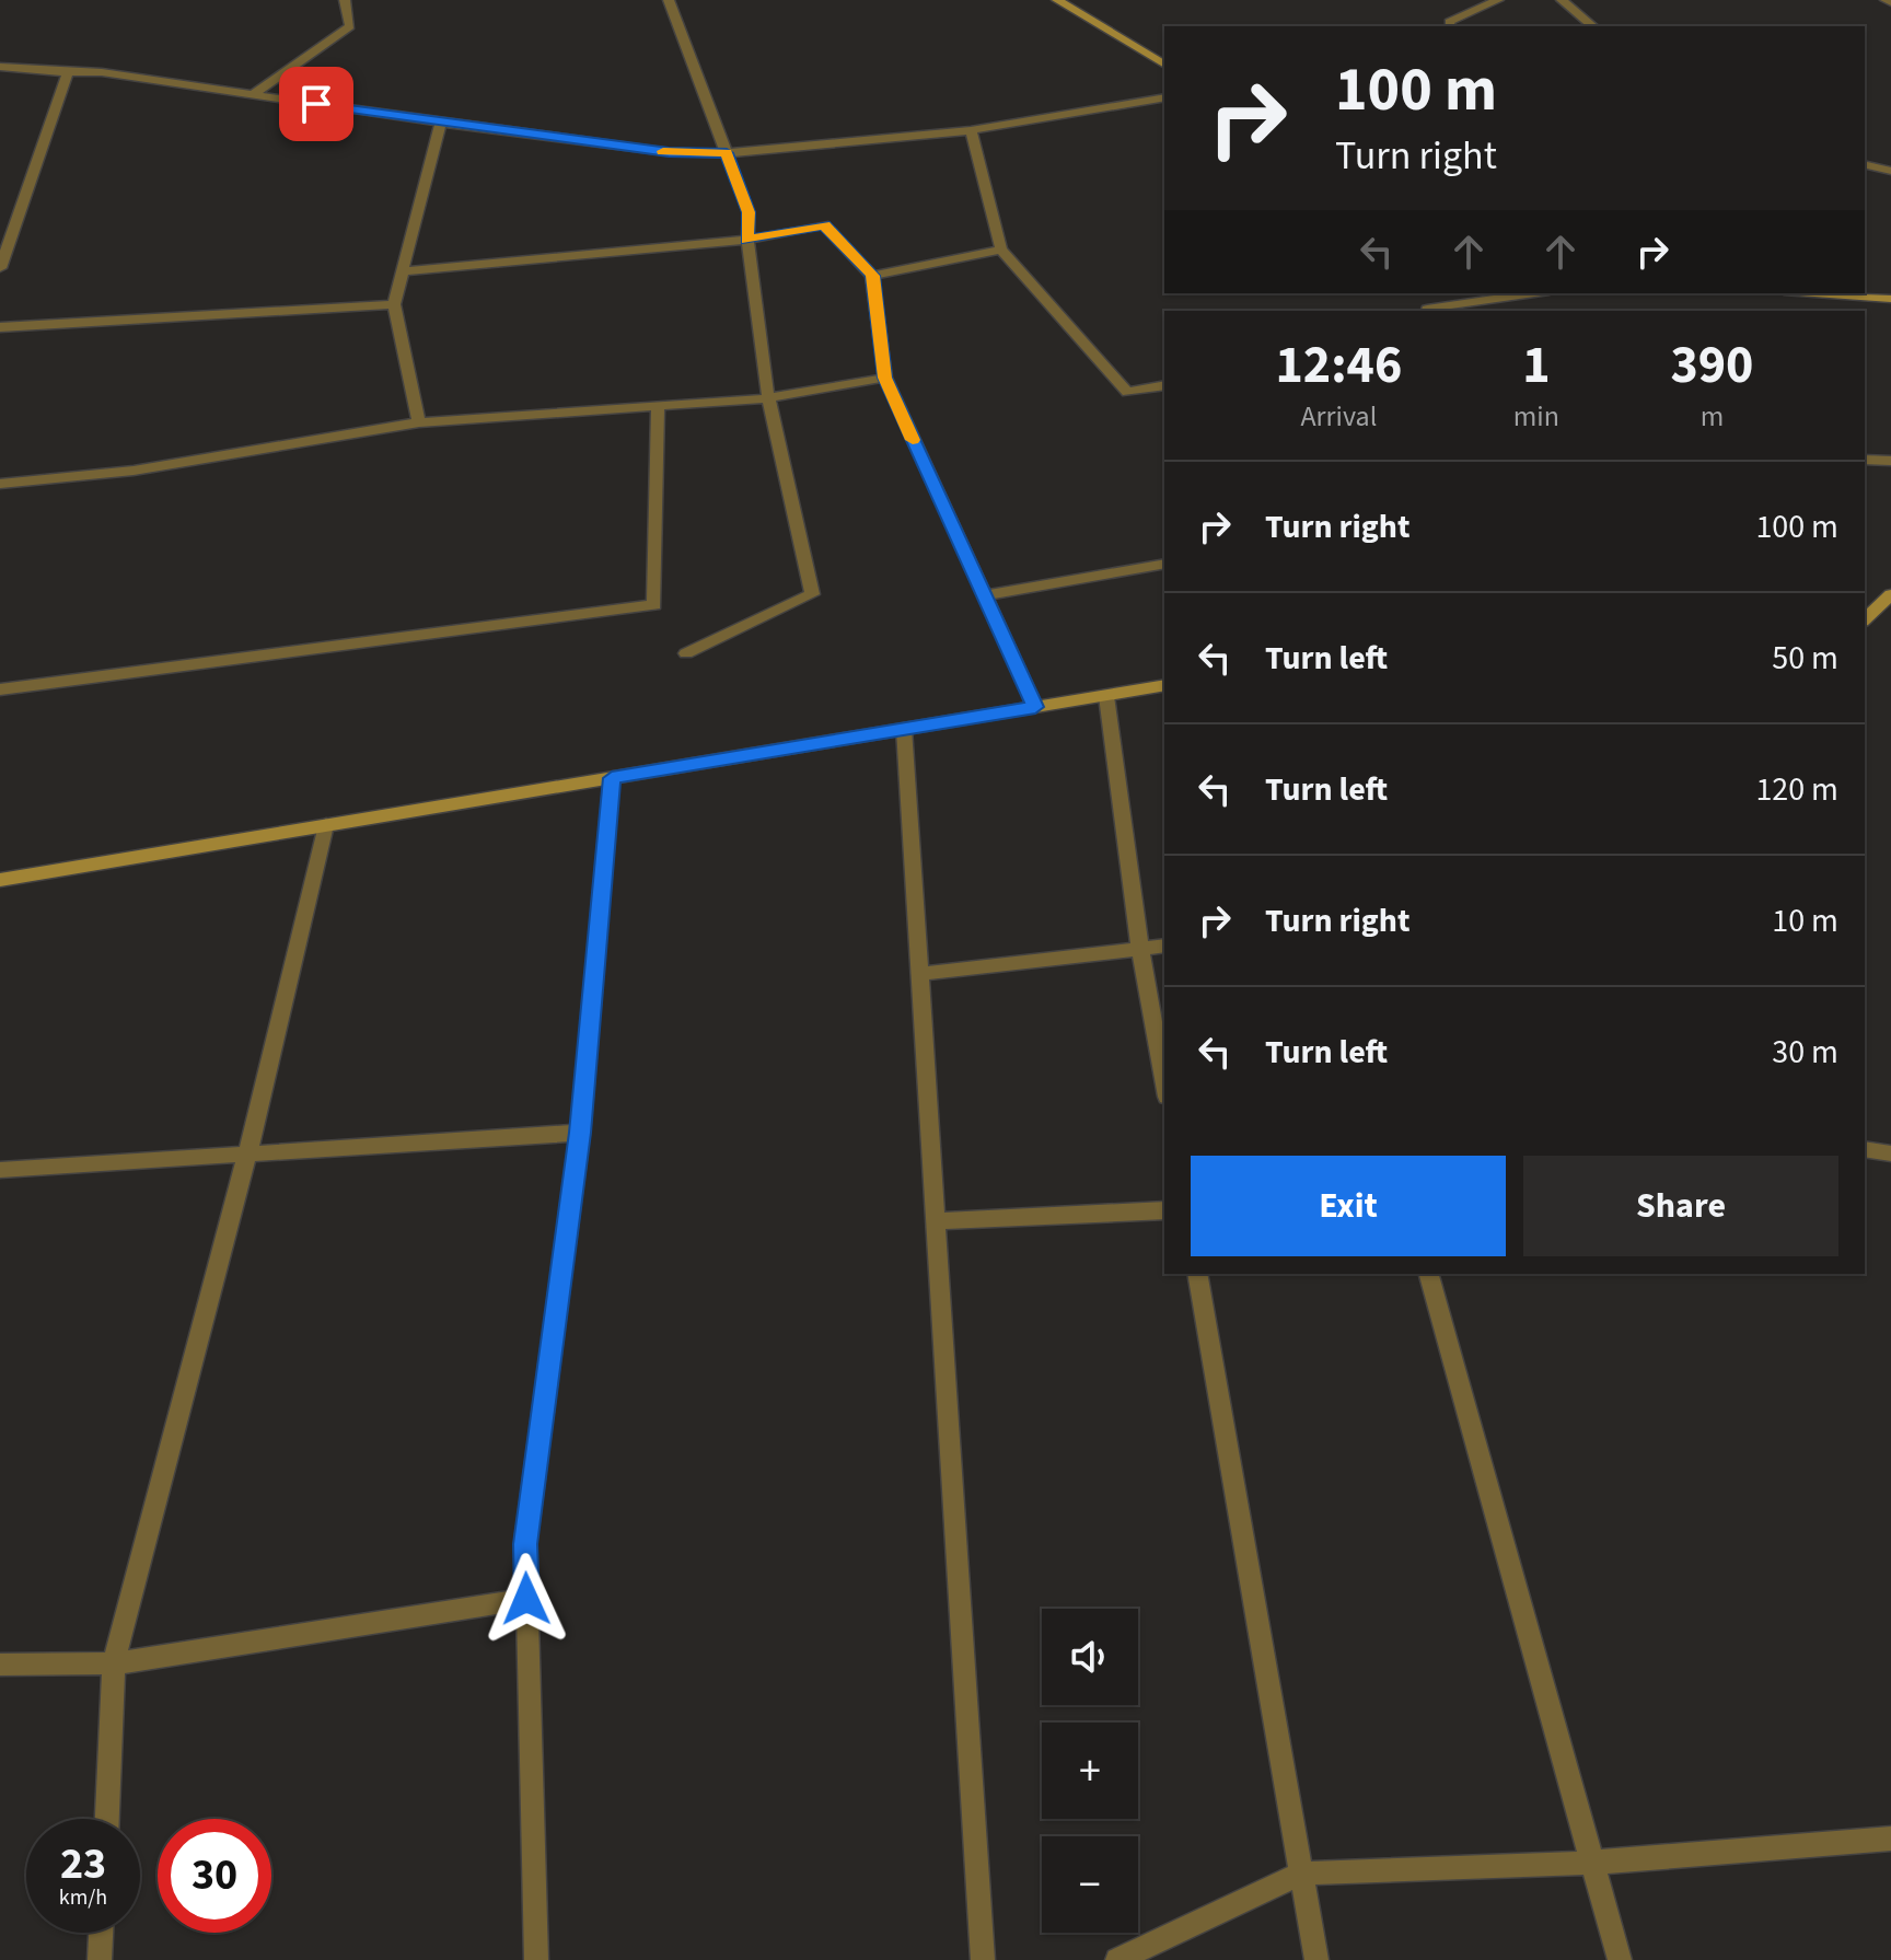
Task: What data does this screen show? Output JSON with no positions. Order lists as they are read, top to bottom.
{
  "page": {
    "turn": ["100 m", "Turn right"],
    "eta": [
      "12:46",
      "Arrival",
      "1",
      "min",
      "390",
      "m"
    ],
    "list": [
      {
        "name": "Turn right",
        "value": "100 m"
      },
      {
        "name": "Turn left",
        "value": "50 m"
      },
      {
        "name": "Turn left",
        "value": "120 m"
      },
      {
        "name": "Turn right",
        "value": "10 m"
      },
      {
        "name": "Turn left",
        "value": "30 m"
      }
    ],
    "buttons": ["Exit", "Share"],
    "map_buttons": ["+", "−"],
    "speed": "23 km/h",
    "limit": "30"
  }
}
